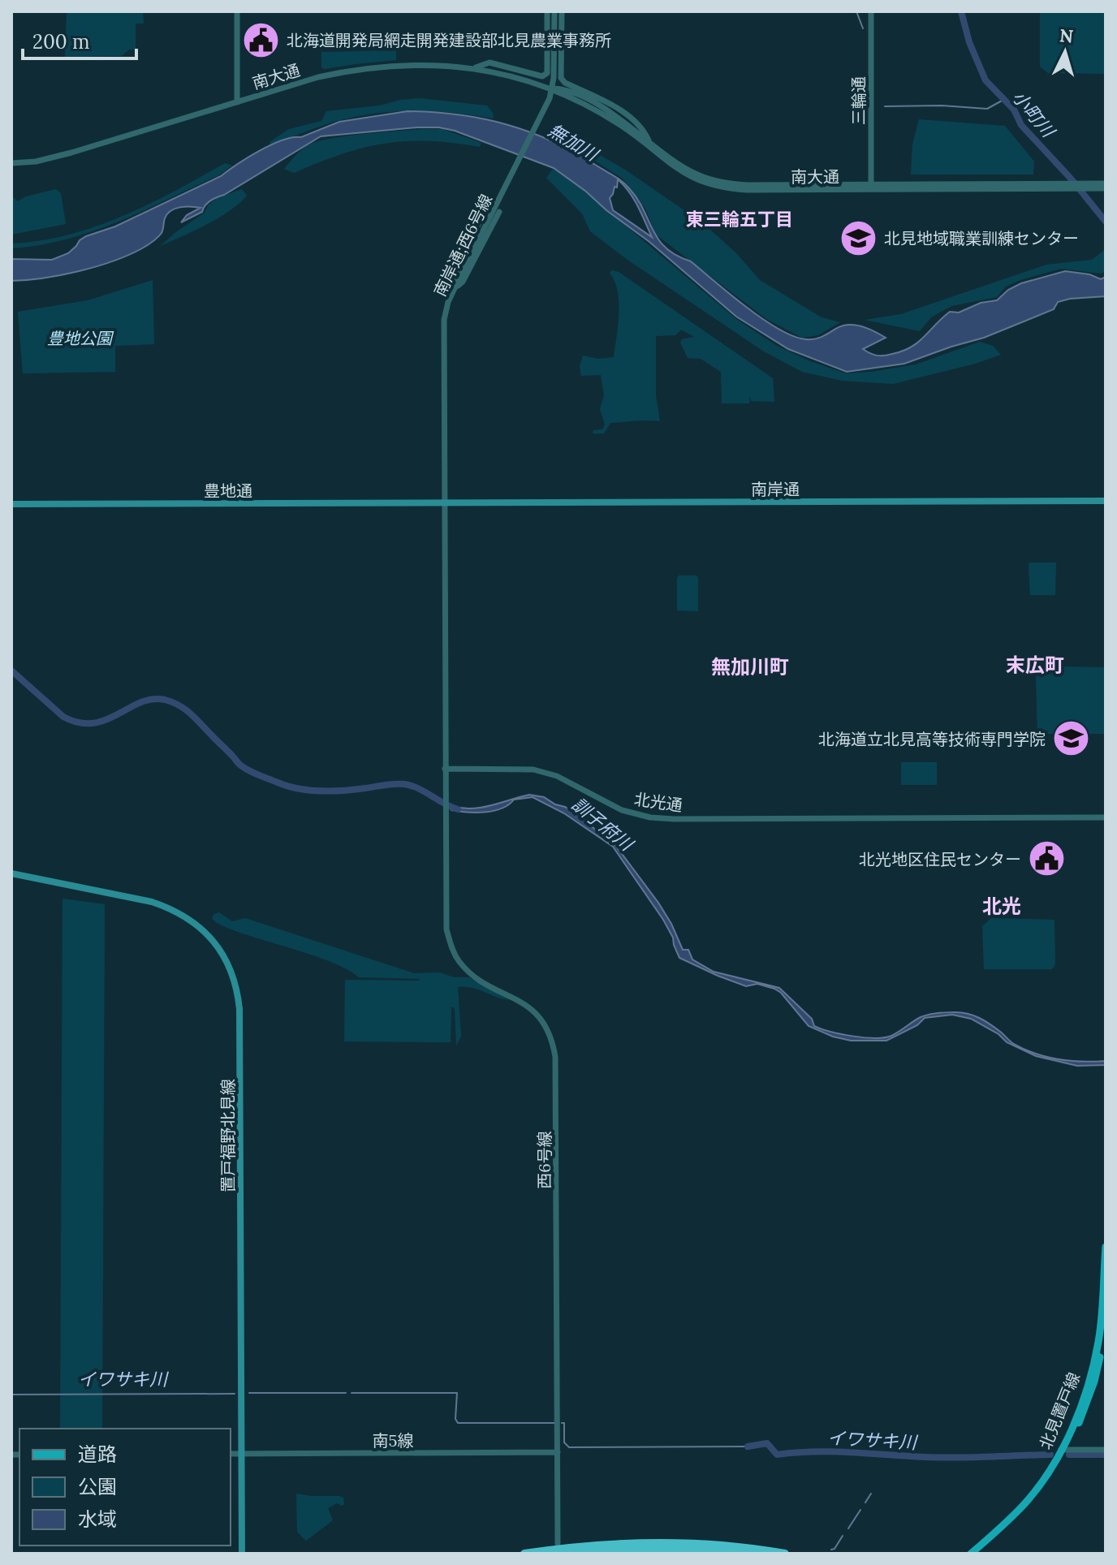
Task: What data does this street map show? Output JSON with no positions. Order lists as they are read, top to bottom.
{
  "streets": {
    "main road": [
      "南岸通",
      "豊地通",
      "置戸福野北見線",
      "北見置戸線"
    ],
    "street": [
      "南大通",
      "三輪通",
      "南岸通;西6号線",
      "北光通",
      "西6号線",
      "南5線"
    ]
  },
  "crossings": [
    ["南大通", "三輪通"],
    ["南大通", "南岸通;西6号線"],
    ["南岸通;西6号線", "南岸通"],
    ["南岸通;西6号線", "豊地通"],
    ["南岸通", "豊地通"],
    ["北光通", "西6号線"],
    ["置戸福野北見線", "南5線"],
    ["西6号線", "南5線"]
  ],
  "districts": [
    "東三輪五丁目",
    "末広町",
    "無加川町",
    "北光"
  ],
  "water": [
    "小町川",
    "無加川",
    "訓子府川",
    "イワサキ川"
  ],
  "parks": ["豊地公園"],
  "places": {
    "public building": ["北海道開発局網走開発建設部北見農業事務所", "北光地区住民センター"],
    "school or university": ["北見地域職業訓練センター", "北海道立北見高等技術専門学院"]
  },
  "legend": ["道路", "公園", "水域"],
  "scale_bar": "200 m",
  "north": "top"
}
